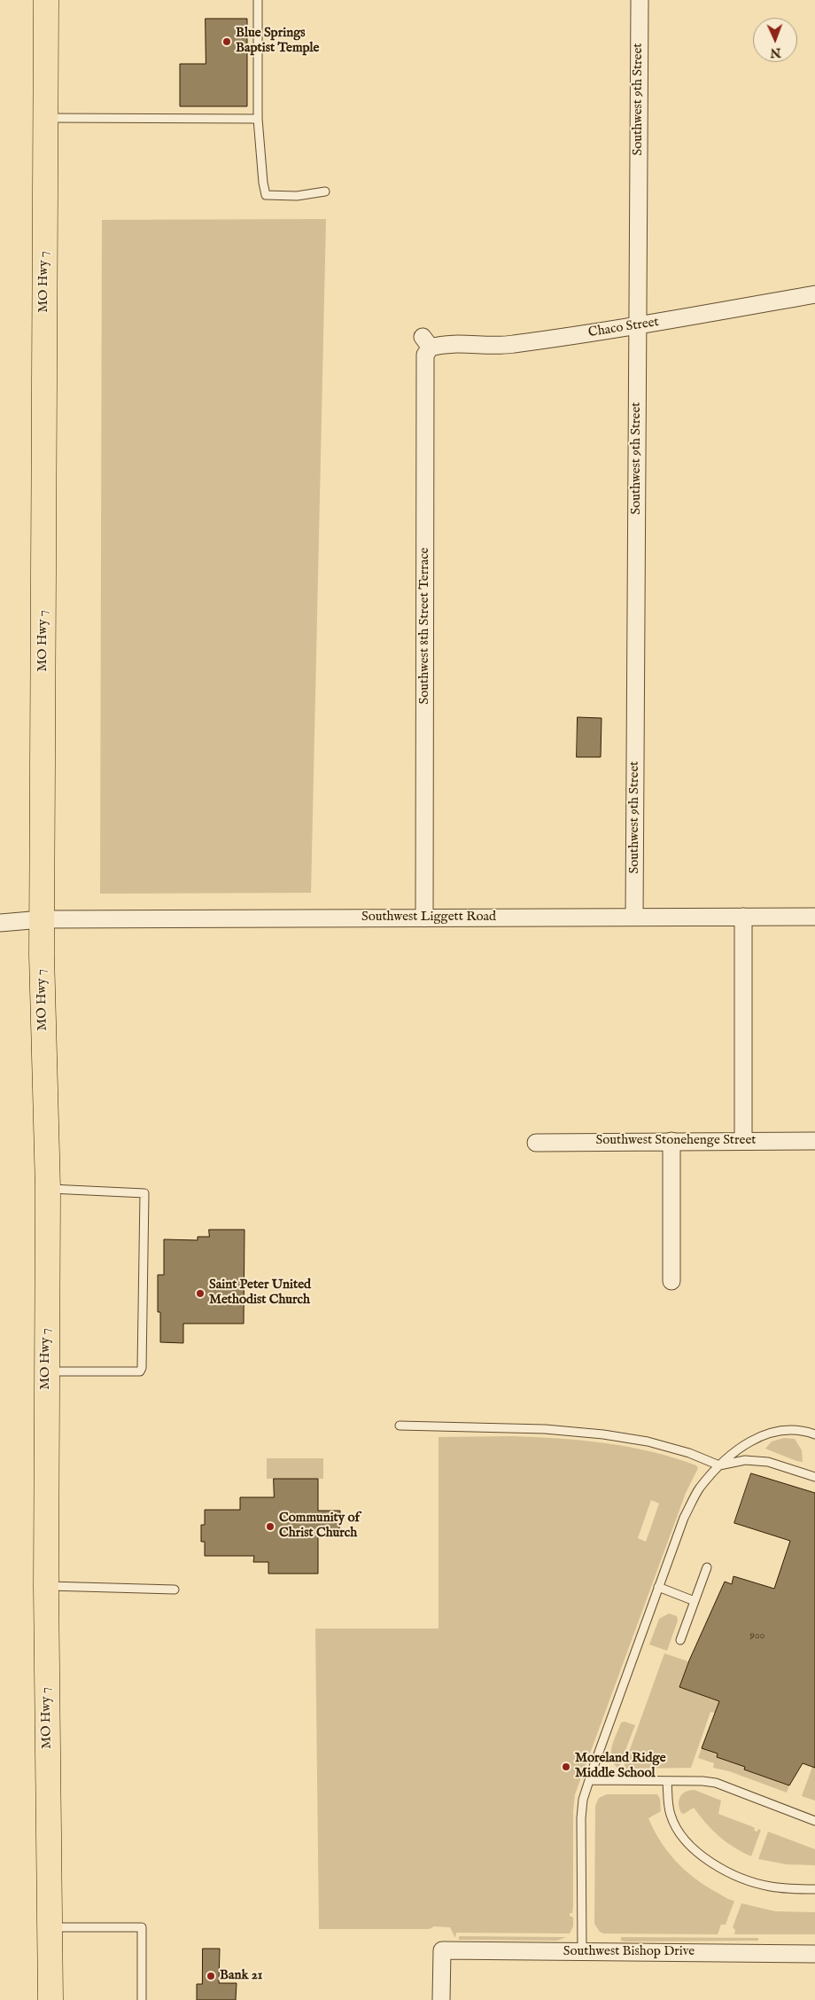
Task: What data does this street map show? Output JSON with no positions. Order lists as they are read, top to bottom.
{
  "streets": {
    "main road": ["MO Hwy 7"],
    "street": [
      "Southwest 9th Street",
      "Chaco Street",
      "Southwest 8th Street Terrace",
      "Southwest Liggett Road",
      "Southwest Stonehenge Street",
      "Southwest Bishop Drive"
    ]
  },
  "crossings": [
    ["Southwest 9th Street", "Chaco Street"],
    ["Southwest 9th Street", "Southwest Liggett Road"],
    ["MO Hwy 7", "Southwest Liggett Road"],
    ["Chaco Street", "Southwest 8th Street Terrace"],
    ["Southwest 8th Street Terrace", "Southwest Liggett Road"]
  ],
  "places": [
    "Blue Springs Baptist Temple",
    "Saint Peter United Methodist Church",
    "Community of Christ Church",
    "Moreland Ridge Middle School",
    "Bank 21"
  ],
  "house_numbers": ["900"],
  "north": "bottom"
}
